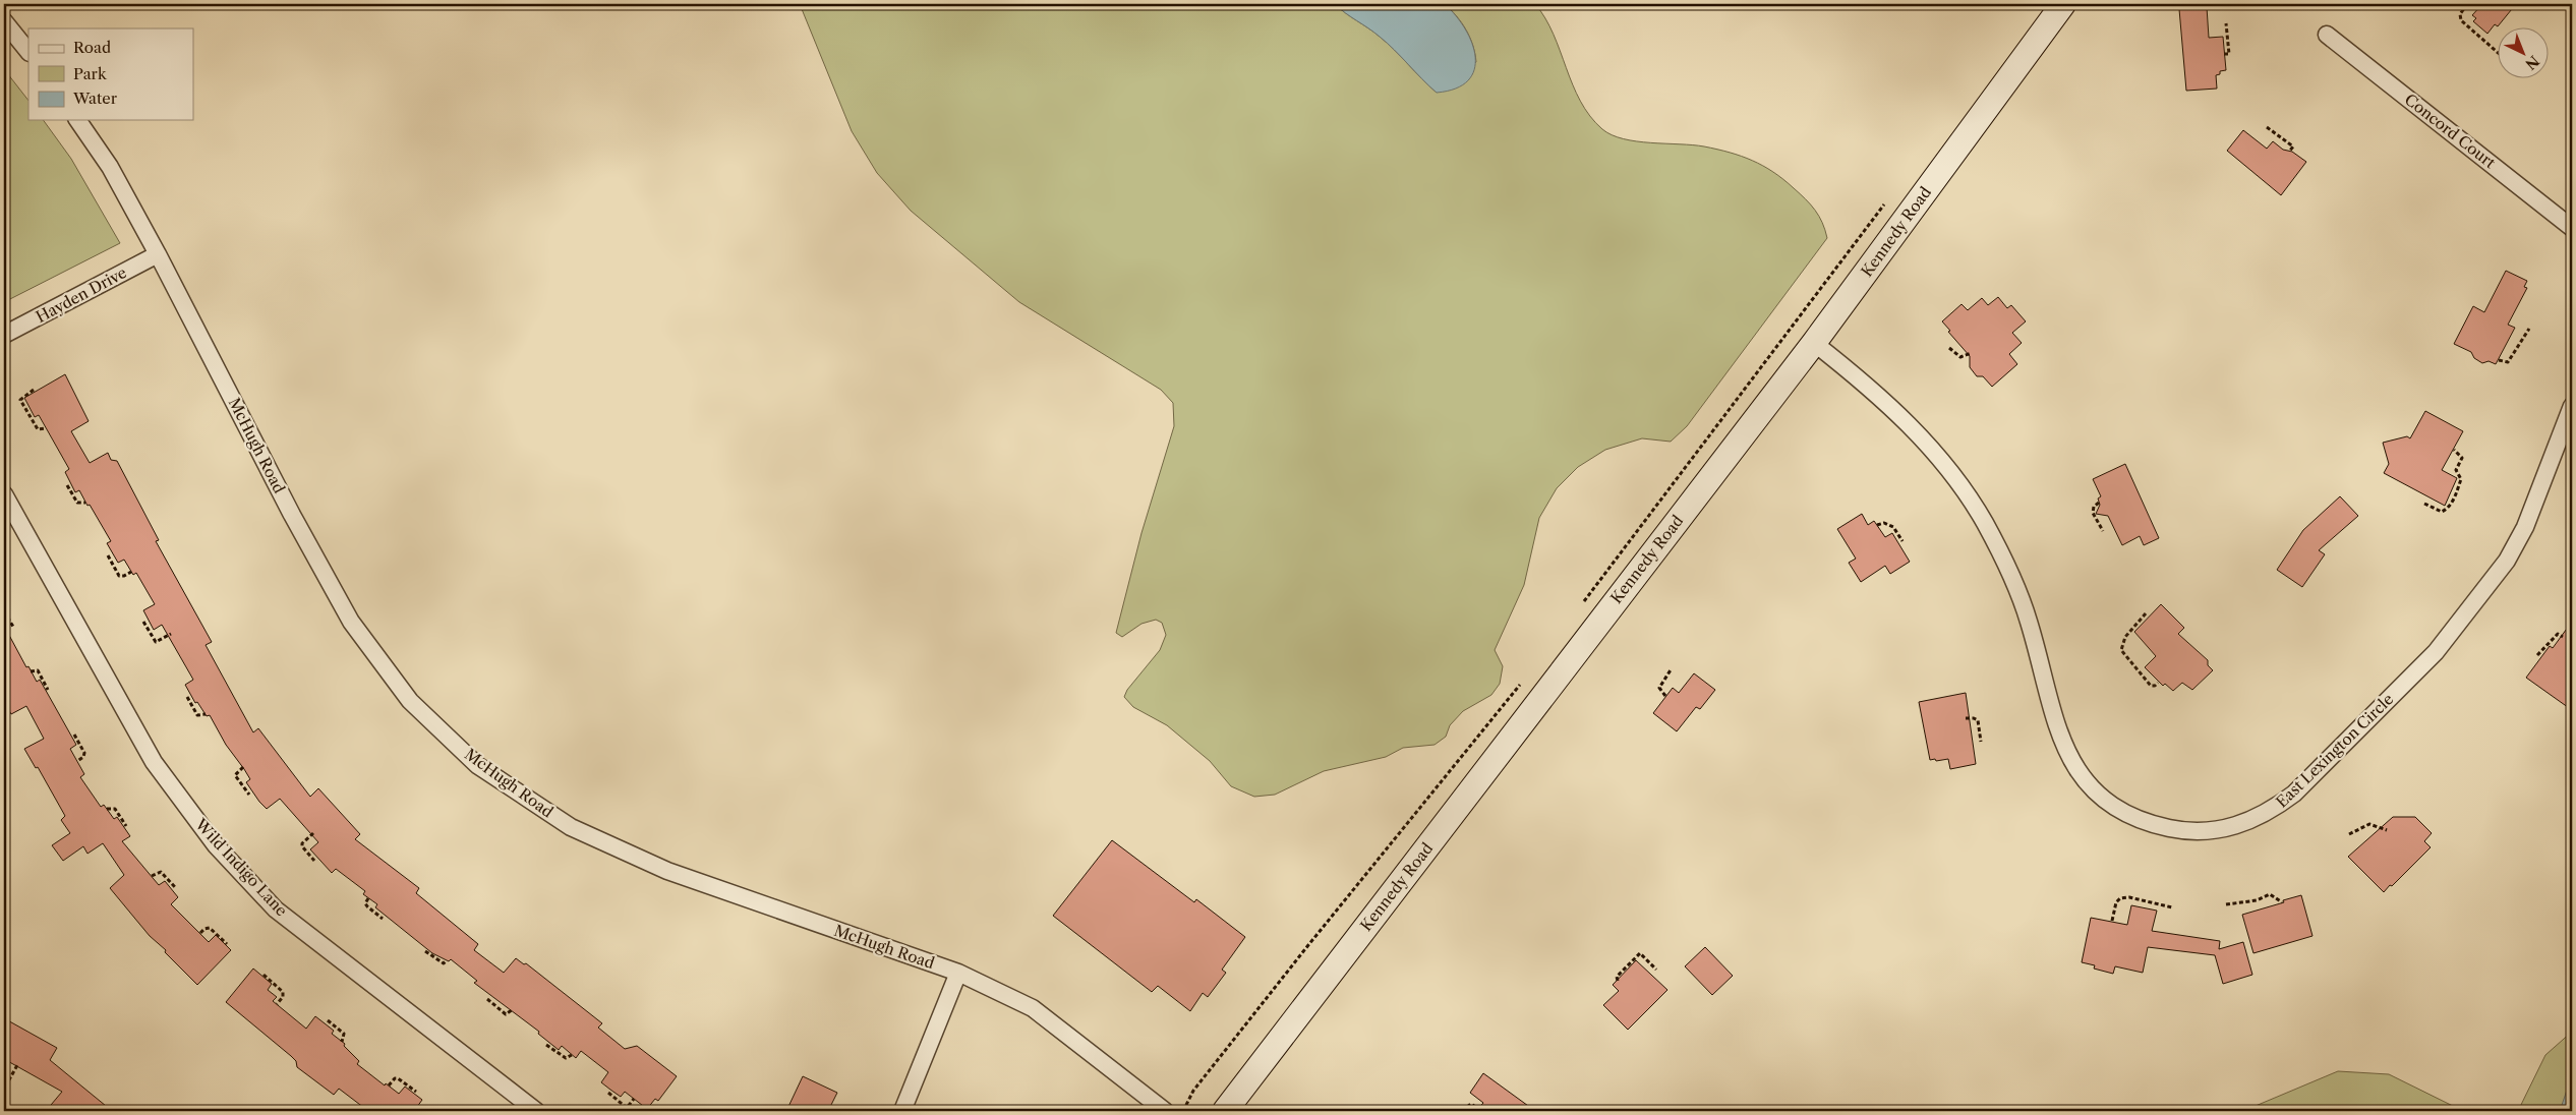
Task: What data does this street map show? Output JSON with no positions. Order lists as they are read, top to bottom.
{
  "streets": {
    "main road": ["Kennedy Road"],
    "street": [
      "Concord Court",
      "Hayden Drive",
      "McHugh Road",
      "East Lexington Circle",
      "Wild Indigo Lane"
    ]
  },
  "crossings": [
    ["Kennedy Road", "East Lexington Circle"],
    ["Hayden Drive", "McHugh Road"]
  ],
  "legend": ["Road", "Park", "Water"],
  "north": "bottom right"
}
